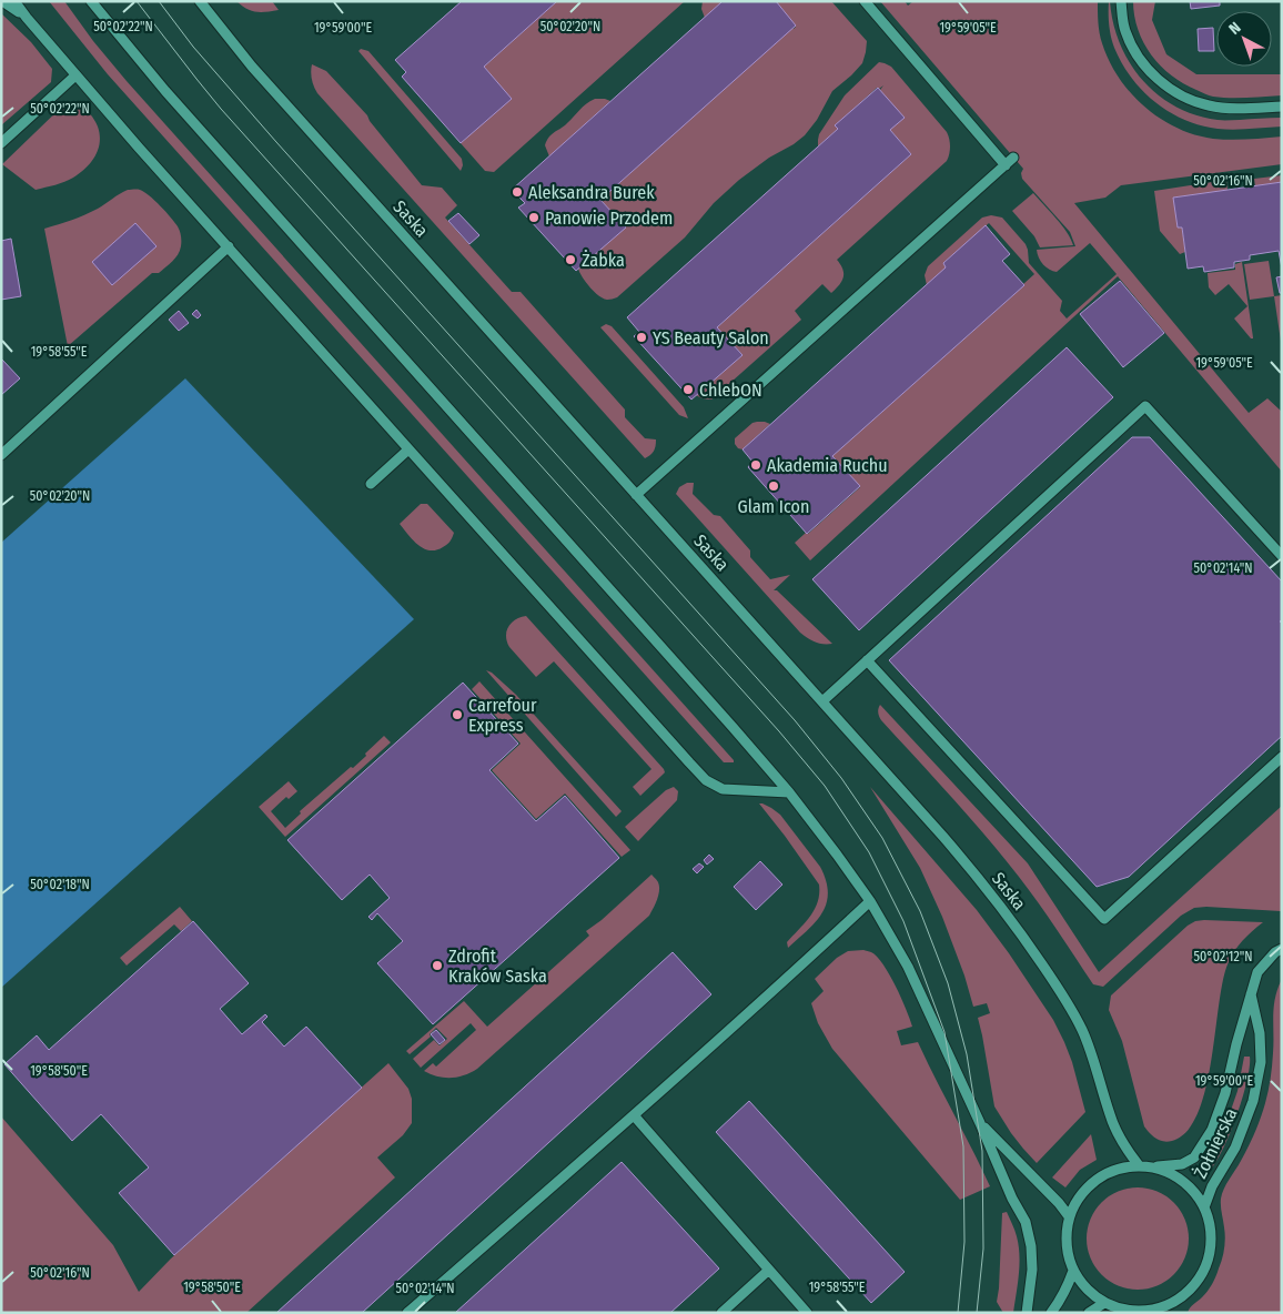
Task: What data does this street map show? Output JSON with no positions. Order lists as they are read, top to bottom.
{
  "streets": {
    "street": ["Saska", "Żołnierska"]
  },
  "crossings": [
    ["Saska", "Żołnierska"]
  ],
  "places": [
    "Aleksandra Burek",
    "Panowie Przodem",
    "Żabka",
    "YS Beauty Salon",
    "ChlebON",
    "Akademia Ruchu",
    "Glam Icon",
    "Carrefour Express",
    "Zdrofit Kraków Saska"
  ],
  "north": "top left",
  "coordinates": [
    "50°02'22\"N",
    "50°02'20\"N",
    "19°59'00\"E",
    "19°59'05\"E",
    "50°02'16\"N",
    "19°58'55\"E",
    "50°02'14\"N",
    "50°02'18\"N",
    "50°02'12\"N",
    "19°58'50\"E"
  ]
}
